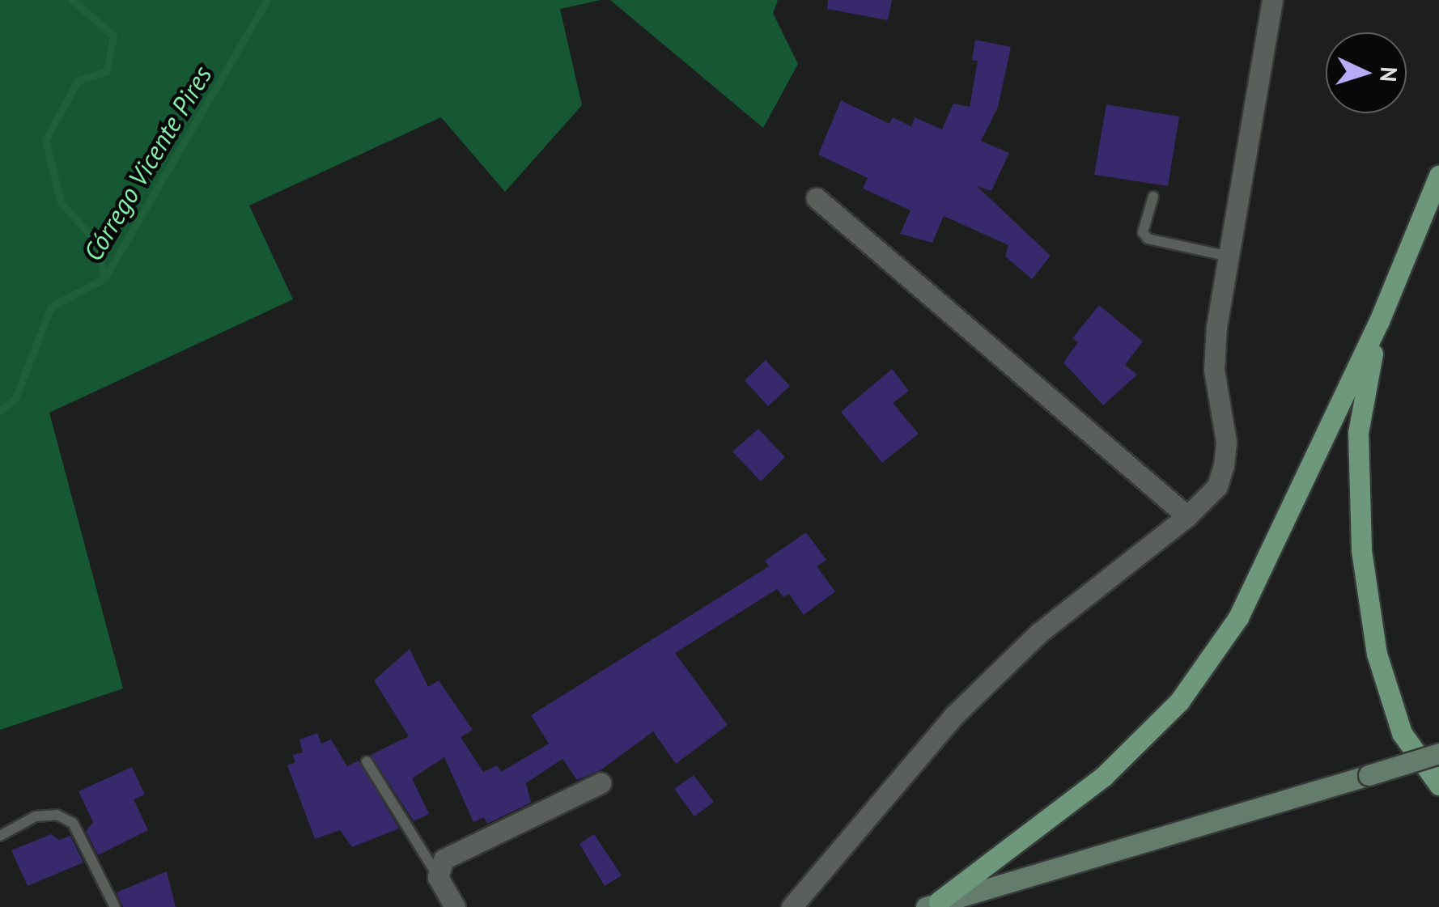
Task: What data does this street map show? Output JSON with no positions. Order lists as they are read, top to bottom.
{
  "water": ["Córrego Vicente Pires"],
  "north": "right"
}
